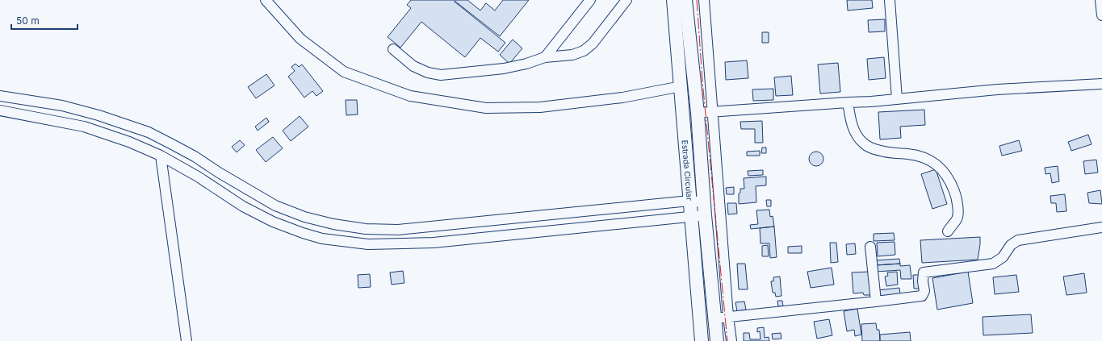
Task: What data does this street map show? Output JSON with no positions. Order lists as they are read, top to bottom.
{
  "streets": {
    "main road": ["Estrada Circular"]
  },
  "scale_bar": "50 m"
}
